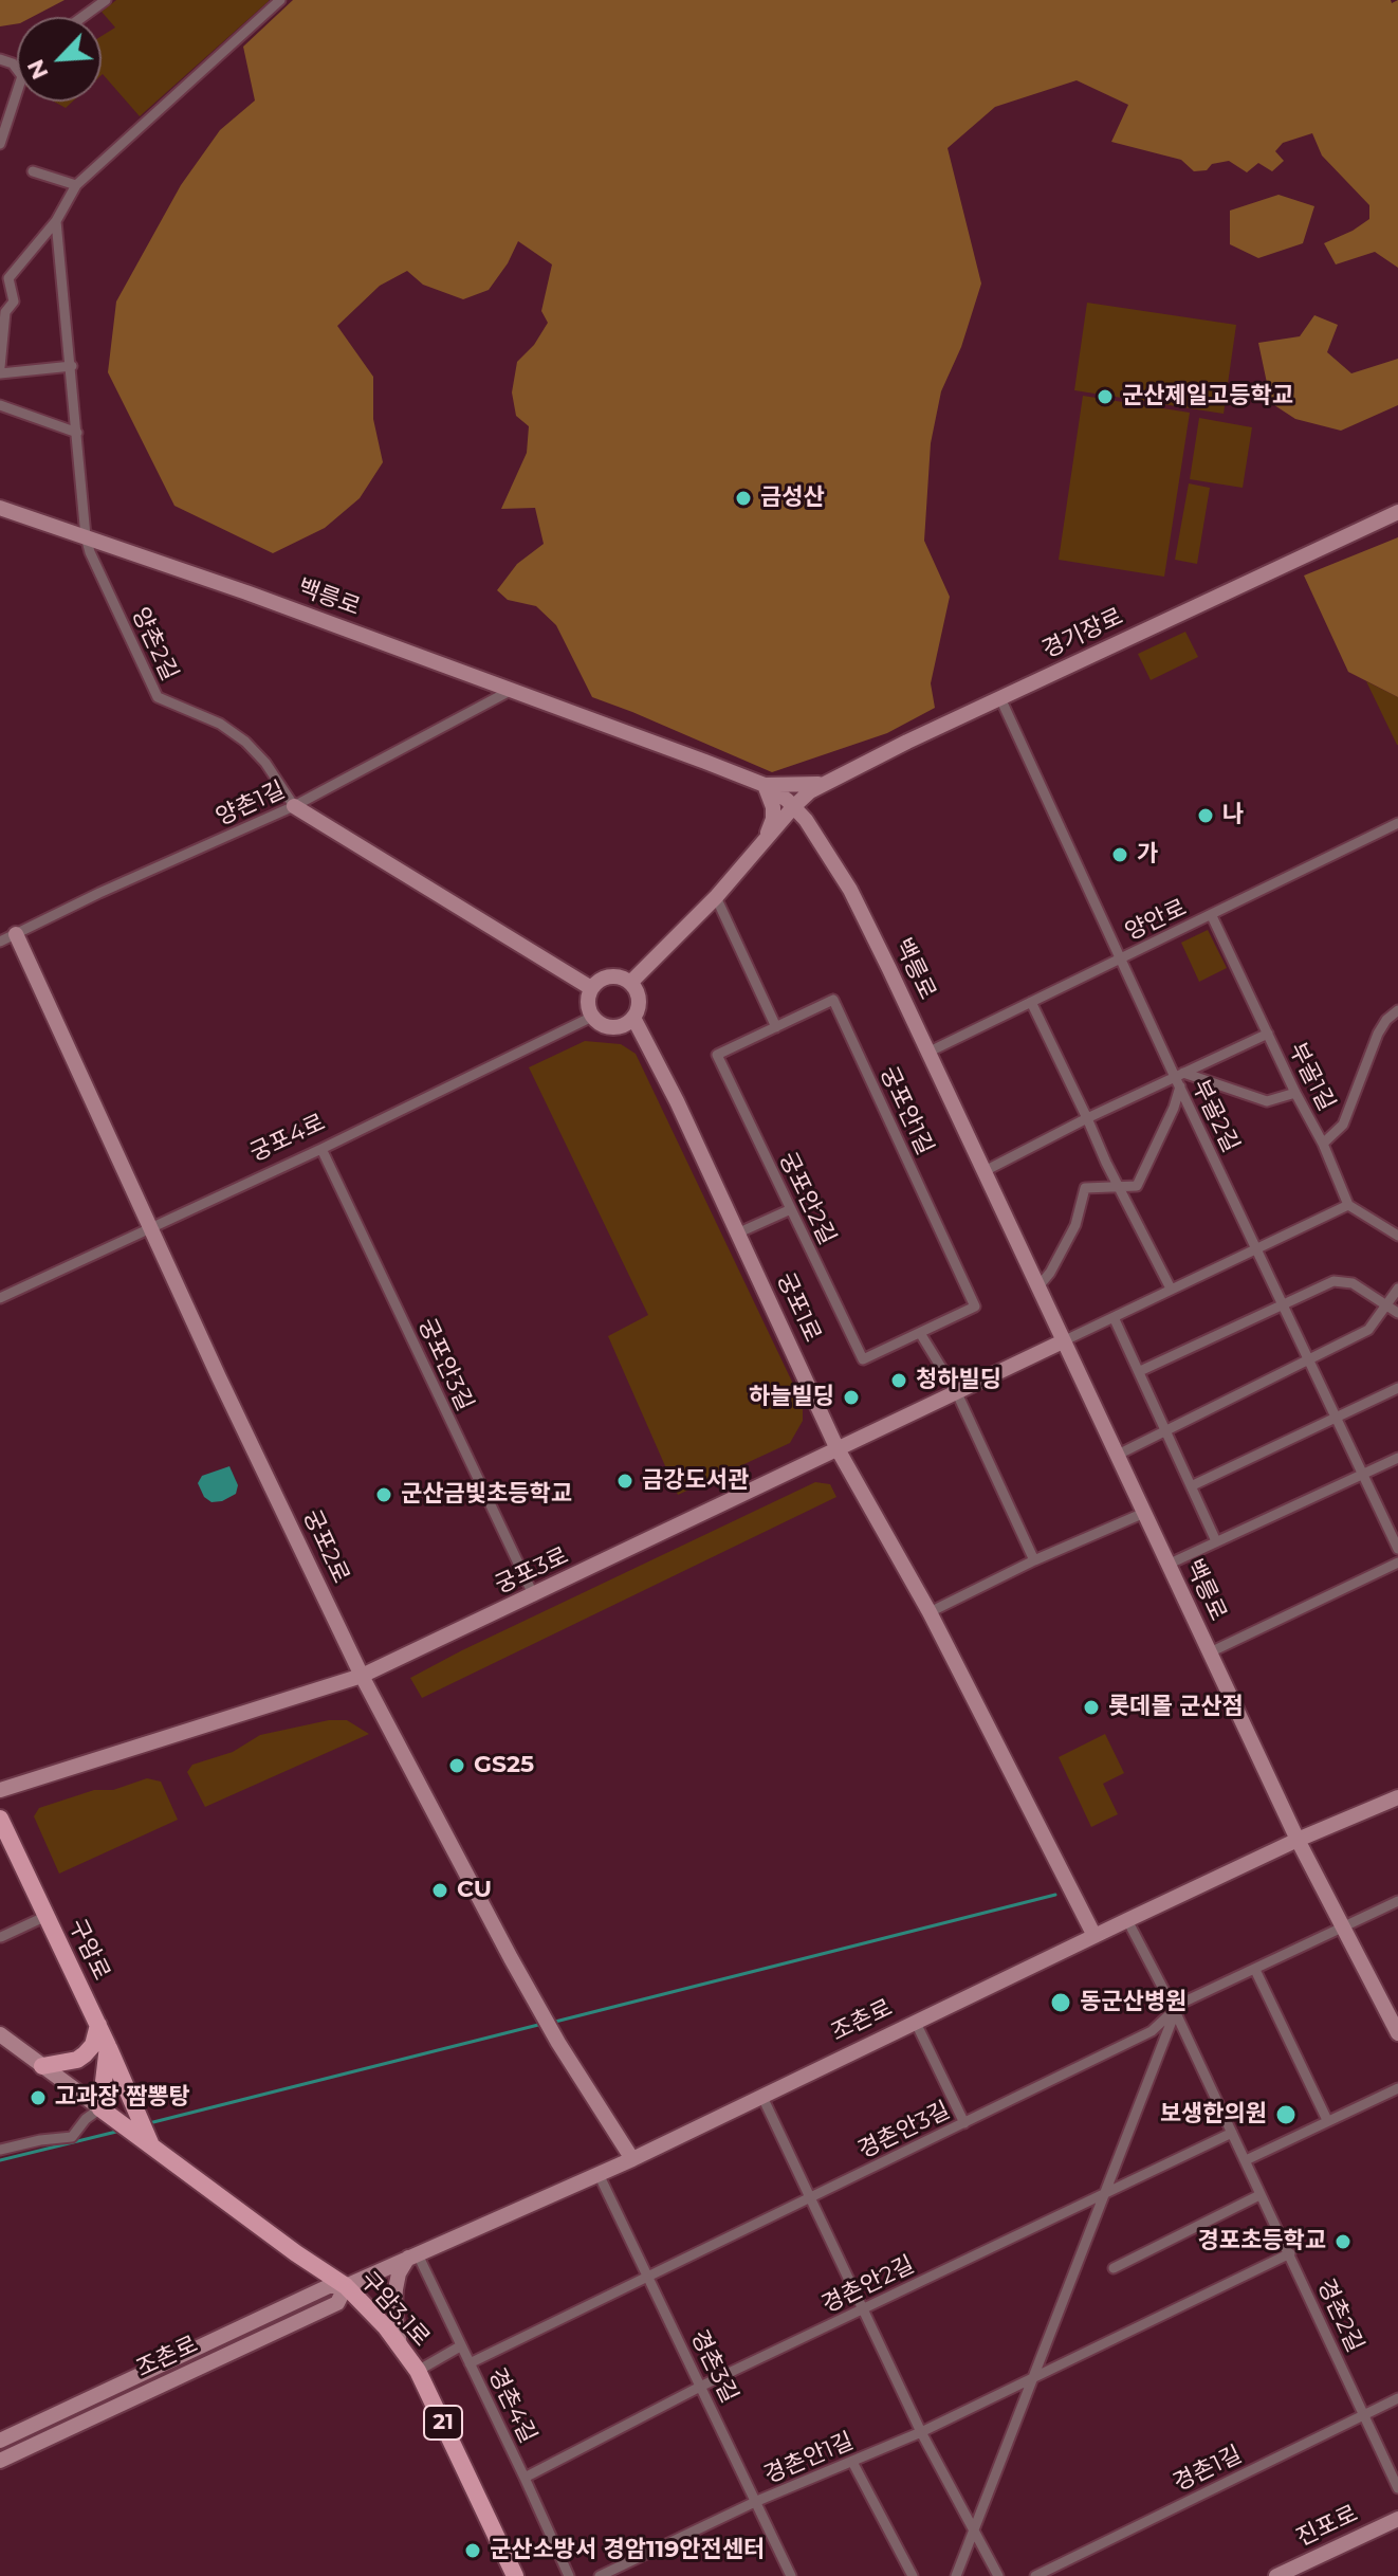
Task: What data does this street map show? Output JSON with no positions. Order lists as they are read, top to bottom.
{
  "streets": {
    "main road": ["구암로", "구암3.1로", "21"],
    "street": [
      "백릉로",
      "경기장로",
      "양촌2길",
      "양촌1길",
      "양안로",
      "부골1길",
      "궁포안1길",
      "부골2길",
      "궁포4로",
      "궁포안2길",
      "궁포1로",
      "궁포안3길",
      "궁포2로",
      "궁포3로",
      "조촌로",
      "경촌안3길",
      "경촌안2길",
      "경촌2길",
      "경촌3길",
      "경촌4길",
      "경촌안1길",
      "경촌1길",
      "진포로"
    ]
  },
  "crossings": [
    ["백릉로", "경기장로"],
    ["백릉로", "양촌2길"],
    ["백릉로", "양촌1길"],
    ["백릉로", "양안로"],
    ["백릉로", "궁포3로"],
    ["백릉로", "조촌로"],
    ["경기장로", "부골2길"],
    ["양촌2길", "양촌1길"],
    ["양촌1길", "궁포2로"],
    ["양안로", "부골1길"],
    ["양안로", "부골2길"],
    ["궁포안1길", "궁포안2길"],
    ["궁포4로", "궁포1로"],
    ["궁포4로", "궁포안3길"],
    ["궁포4로", "궁포2로"],
    ["궁포1로", "궁포3로"],
    ["궁포1로", "조촌로"],
    ["궁포안3길", "궁포3로"],
    ["궁포2로", "궁포3로"],
    ["궁포2로", "조촌로"],
    ["구암로", "구암3.1로"],
    ["구암로", "21"],
    ["조촌로", "구암3.1로"],
    ["조촌로", "경촌2길"],
    ["조촌로", "경촌3길"],
    ["조촌로", "경촌4길"],
    ["경촌안3길", "경촌2길"],
    ["경촌안3길", "경촌3길"],
    ["경촌안3길", "경촌4길"],
    ["경촌안2길", "경촌2길"],
    ["경촌안2길", "경촌3길"],
    ["경촌안2길", "경촌4길"],
    ["구암3.1로", "21"],
    ["경촌2길", "경촌안1길"],
    ["경촌2길", "경촌1길"],
    ["경촌3길", "경촌안1길"]
  ],
  "places": [
    "군산제일고등학교",
    "금성산",
    "나",
    "가",
    "청하빌딩",
    "하늘빌딩",
    "금강도서관",
    "군산금빛초등학교",
    "롯데몰 군산점",
    "GS25",
    "CU",
    "동군산병원",
    "고과장 짬뽕탕",
    "보생한의원",
    "경포초등학교",
    "군산소방서 경암119안전센터"
  ],
  "north": "bottom left"
}
